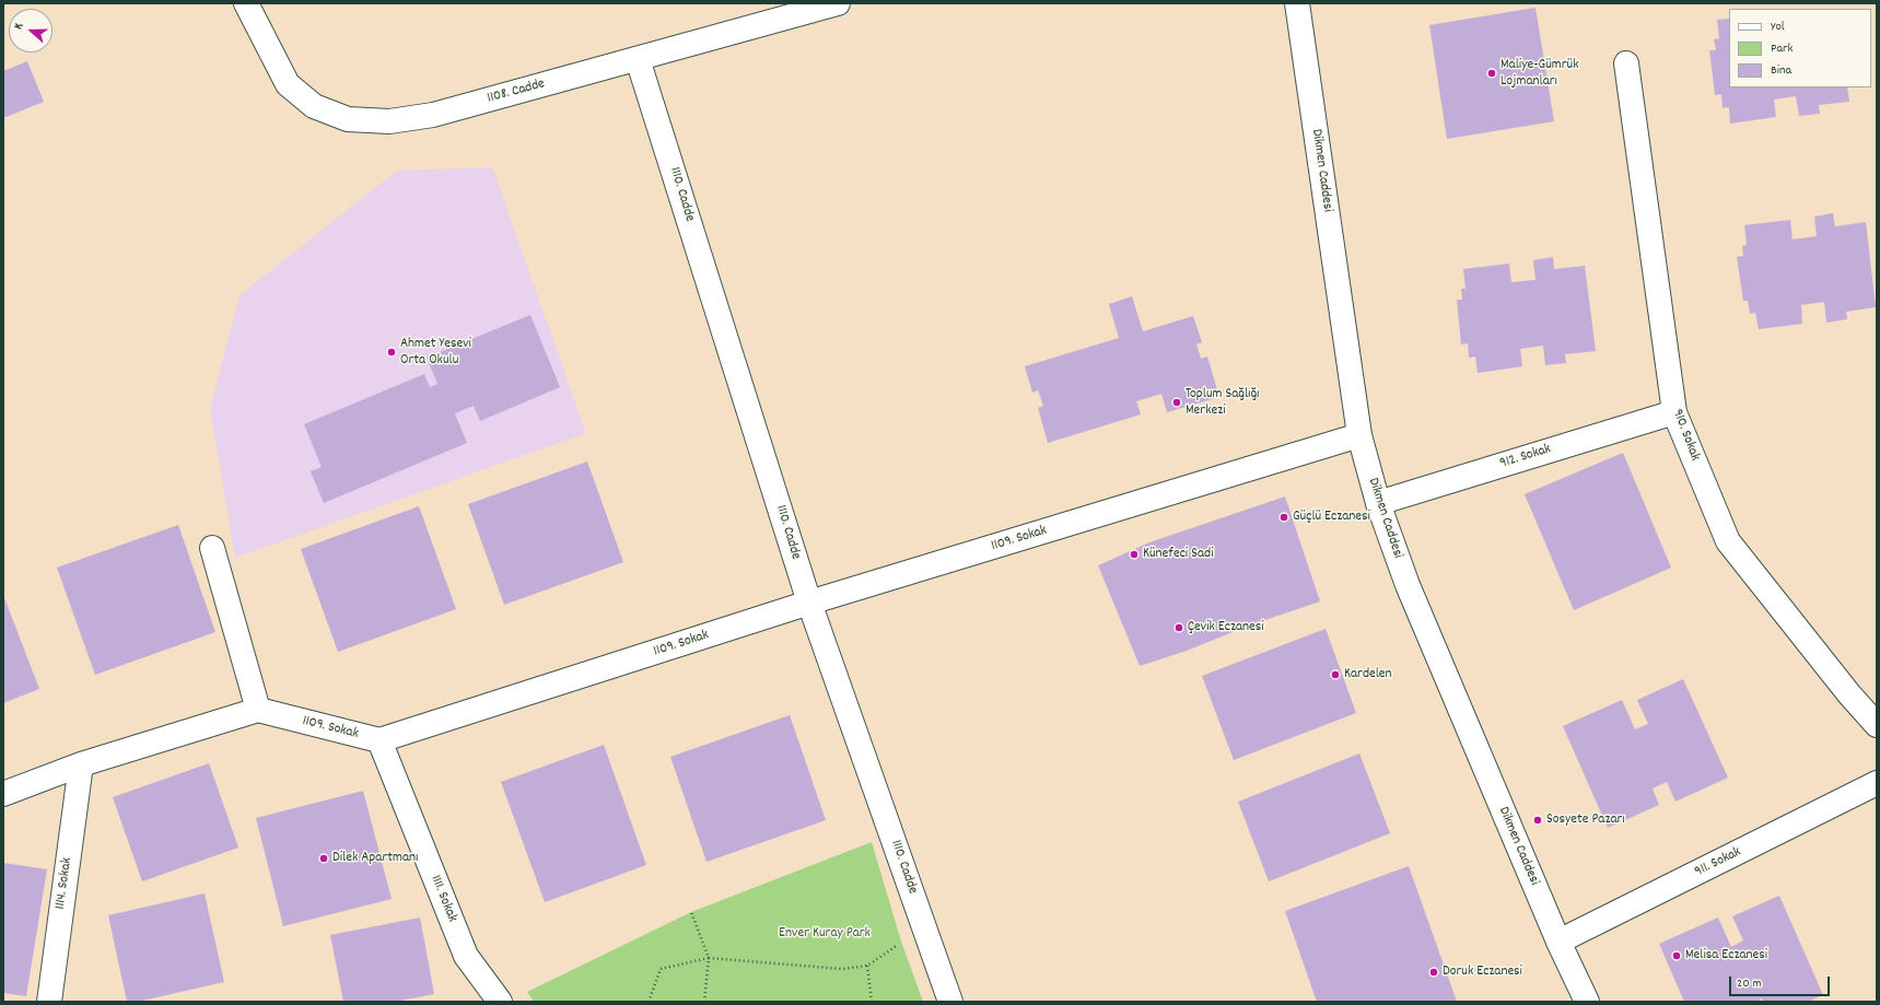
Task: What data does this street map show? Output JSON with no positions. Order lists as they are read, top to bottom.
{
  "streets": {
    "street": [
      "1108. Cadde",
      "Dikmen Caddesi",
      "1110. Cadde",
      "910. Sokak",
      "912. Sokak",
      "1109. Sokak",
      "911. Sokak",
      "1114. Sokak",
      "1111. Sokak"
    ]
  },
  "crossings": [
    ["1108. Cadde", "1110. Cadde"],
    ["Dikmen Caddesi", "912. Sokak"],
    ["Dikmen Caddesi", "1109. Sokak"],
    ["Dikmen Caddesi", "911. Sokak"],
    ["1110. Cadde", "1109. Sokak"],
    ["910. Sokak", "912. Sokak"],
    ["1109. Sokak", "1111. Sokak"]
  ],
  "parks": ["Enver Kuray Park"],
  "places": [
    "Maliye-Gümrük Lojmanları",
    "Ahmet Yesevi Orta Okulu",
    "Toplum Sağlığı Merkezi",
    "Güçlü Eczanesi",
    "Künefeci Sadi",
    "Çevik Eczanesi",
    "Kardelen",
    "Sosyete Pazarı",
    "Dilek Apartmanı",
    "Melisa Eczanesi",
    "Doruk Eczanesi"
  ],
  "legend": ["Yol", "Park", "Bina"],
  "scale_bar": "20 m",
  "north": "left"
}
